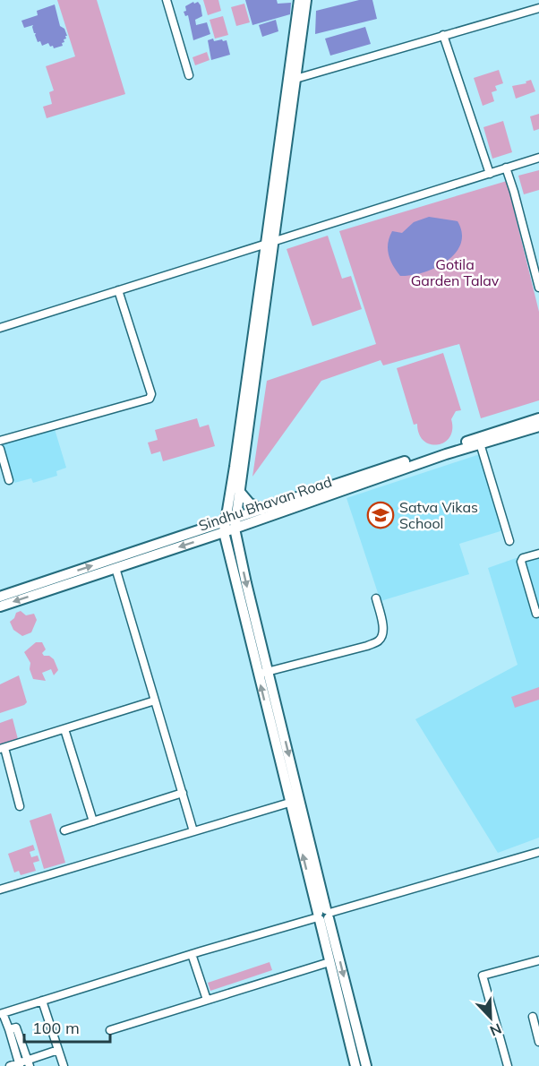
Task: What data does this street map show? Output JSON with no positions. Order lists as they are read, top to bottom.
{
  "streets": {
    "main road": ["Sindhu Bhavan Road"]
  },
  "parks": ["Gotila Garden Talav"],
  "places": {
    "school or university": ["Satva Vikas School"]
  },
  "scale_bar": "100 m",
  "north": "bottom right"
}
